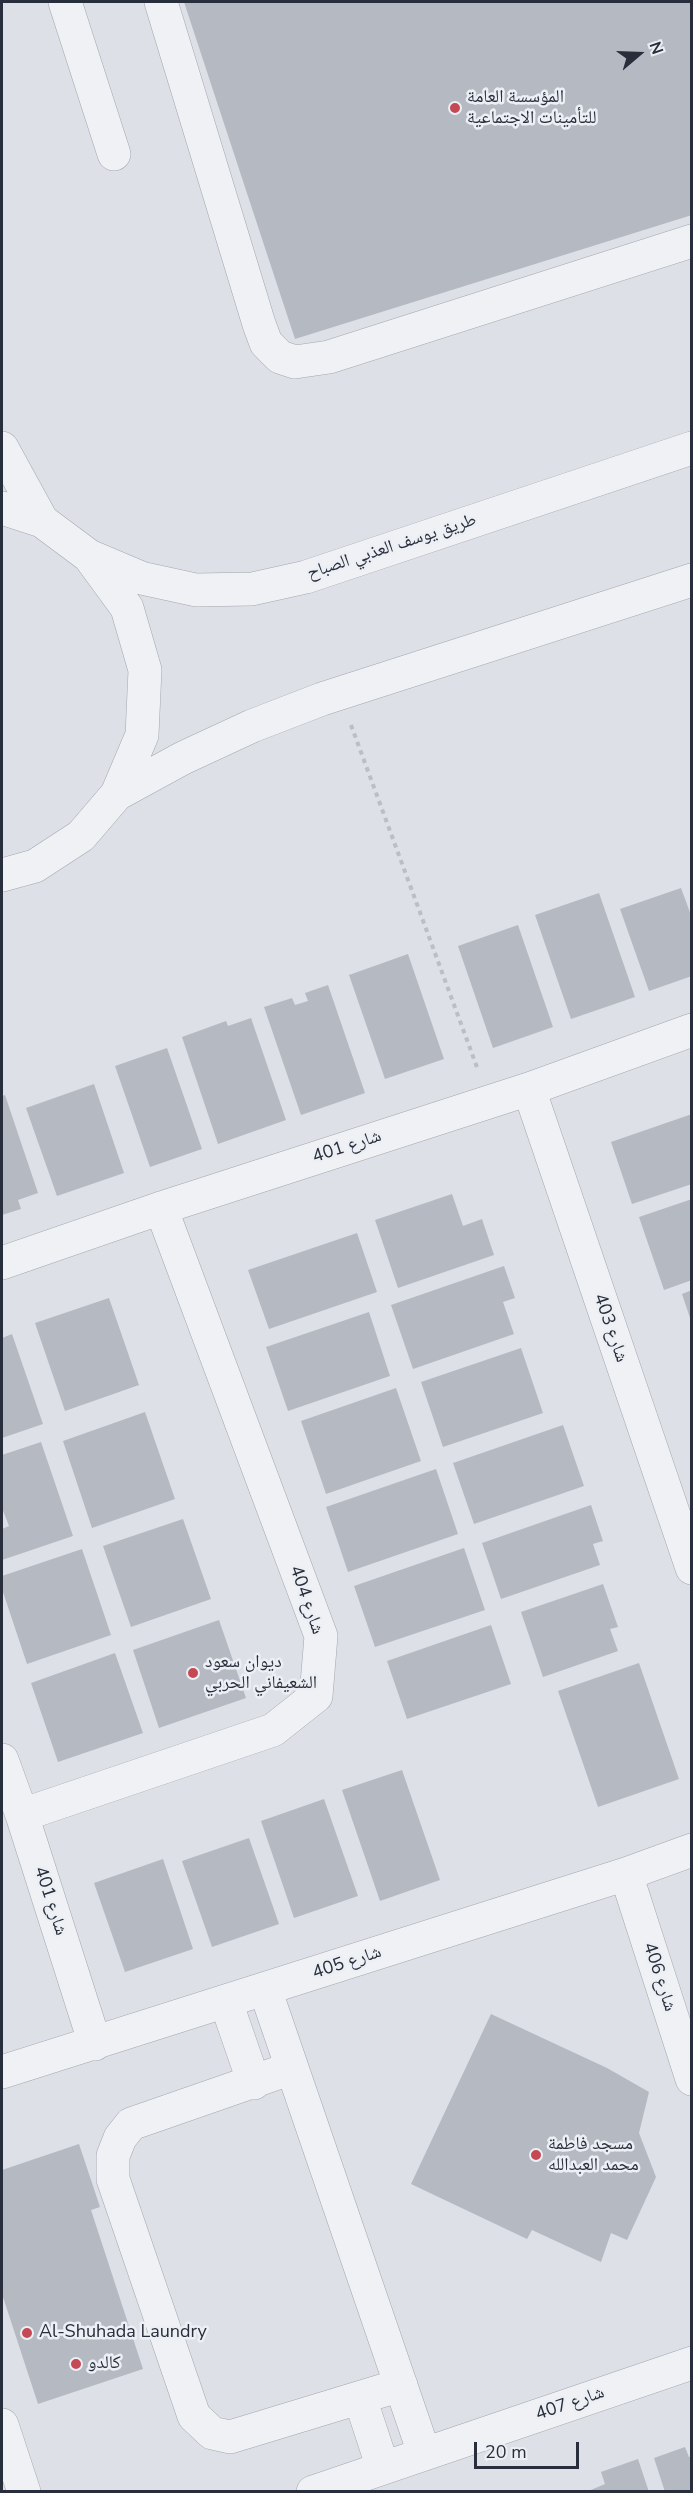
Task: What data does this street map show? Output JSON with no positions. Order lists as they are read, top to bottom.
{
  "streets": {
    "street": [
      "طريق يوسف العذبي الصباح",
      "شارع 401",
      "شارع 403",
      "شارع 404",
      "شارع 405",
      "شارع 406",
      "شارع 407"
    ]
  },
  "crossings": [
    ["شارع 401", "شارع 403"],
    ["شارع 401", "شارع 404"],
    ["شارع 401", "شارع 405"],
    ["شارع 405", "شارع 406"]
  ],
  "places": [
    "المؤسسة العامة للتأمينات الاجتماعية",
    "ديوان سعود الشعيفاني الحربي",
    "مسجد فاطمة محمد العبدالله",
    "Al-Shuhada Laundry",
    "كالدو"
  ],
  "scale_bar": "20 m",
  "north": "right"
}
